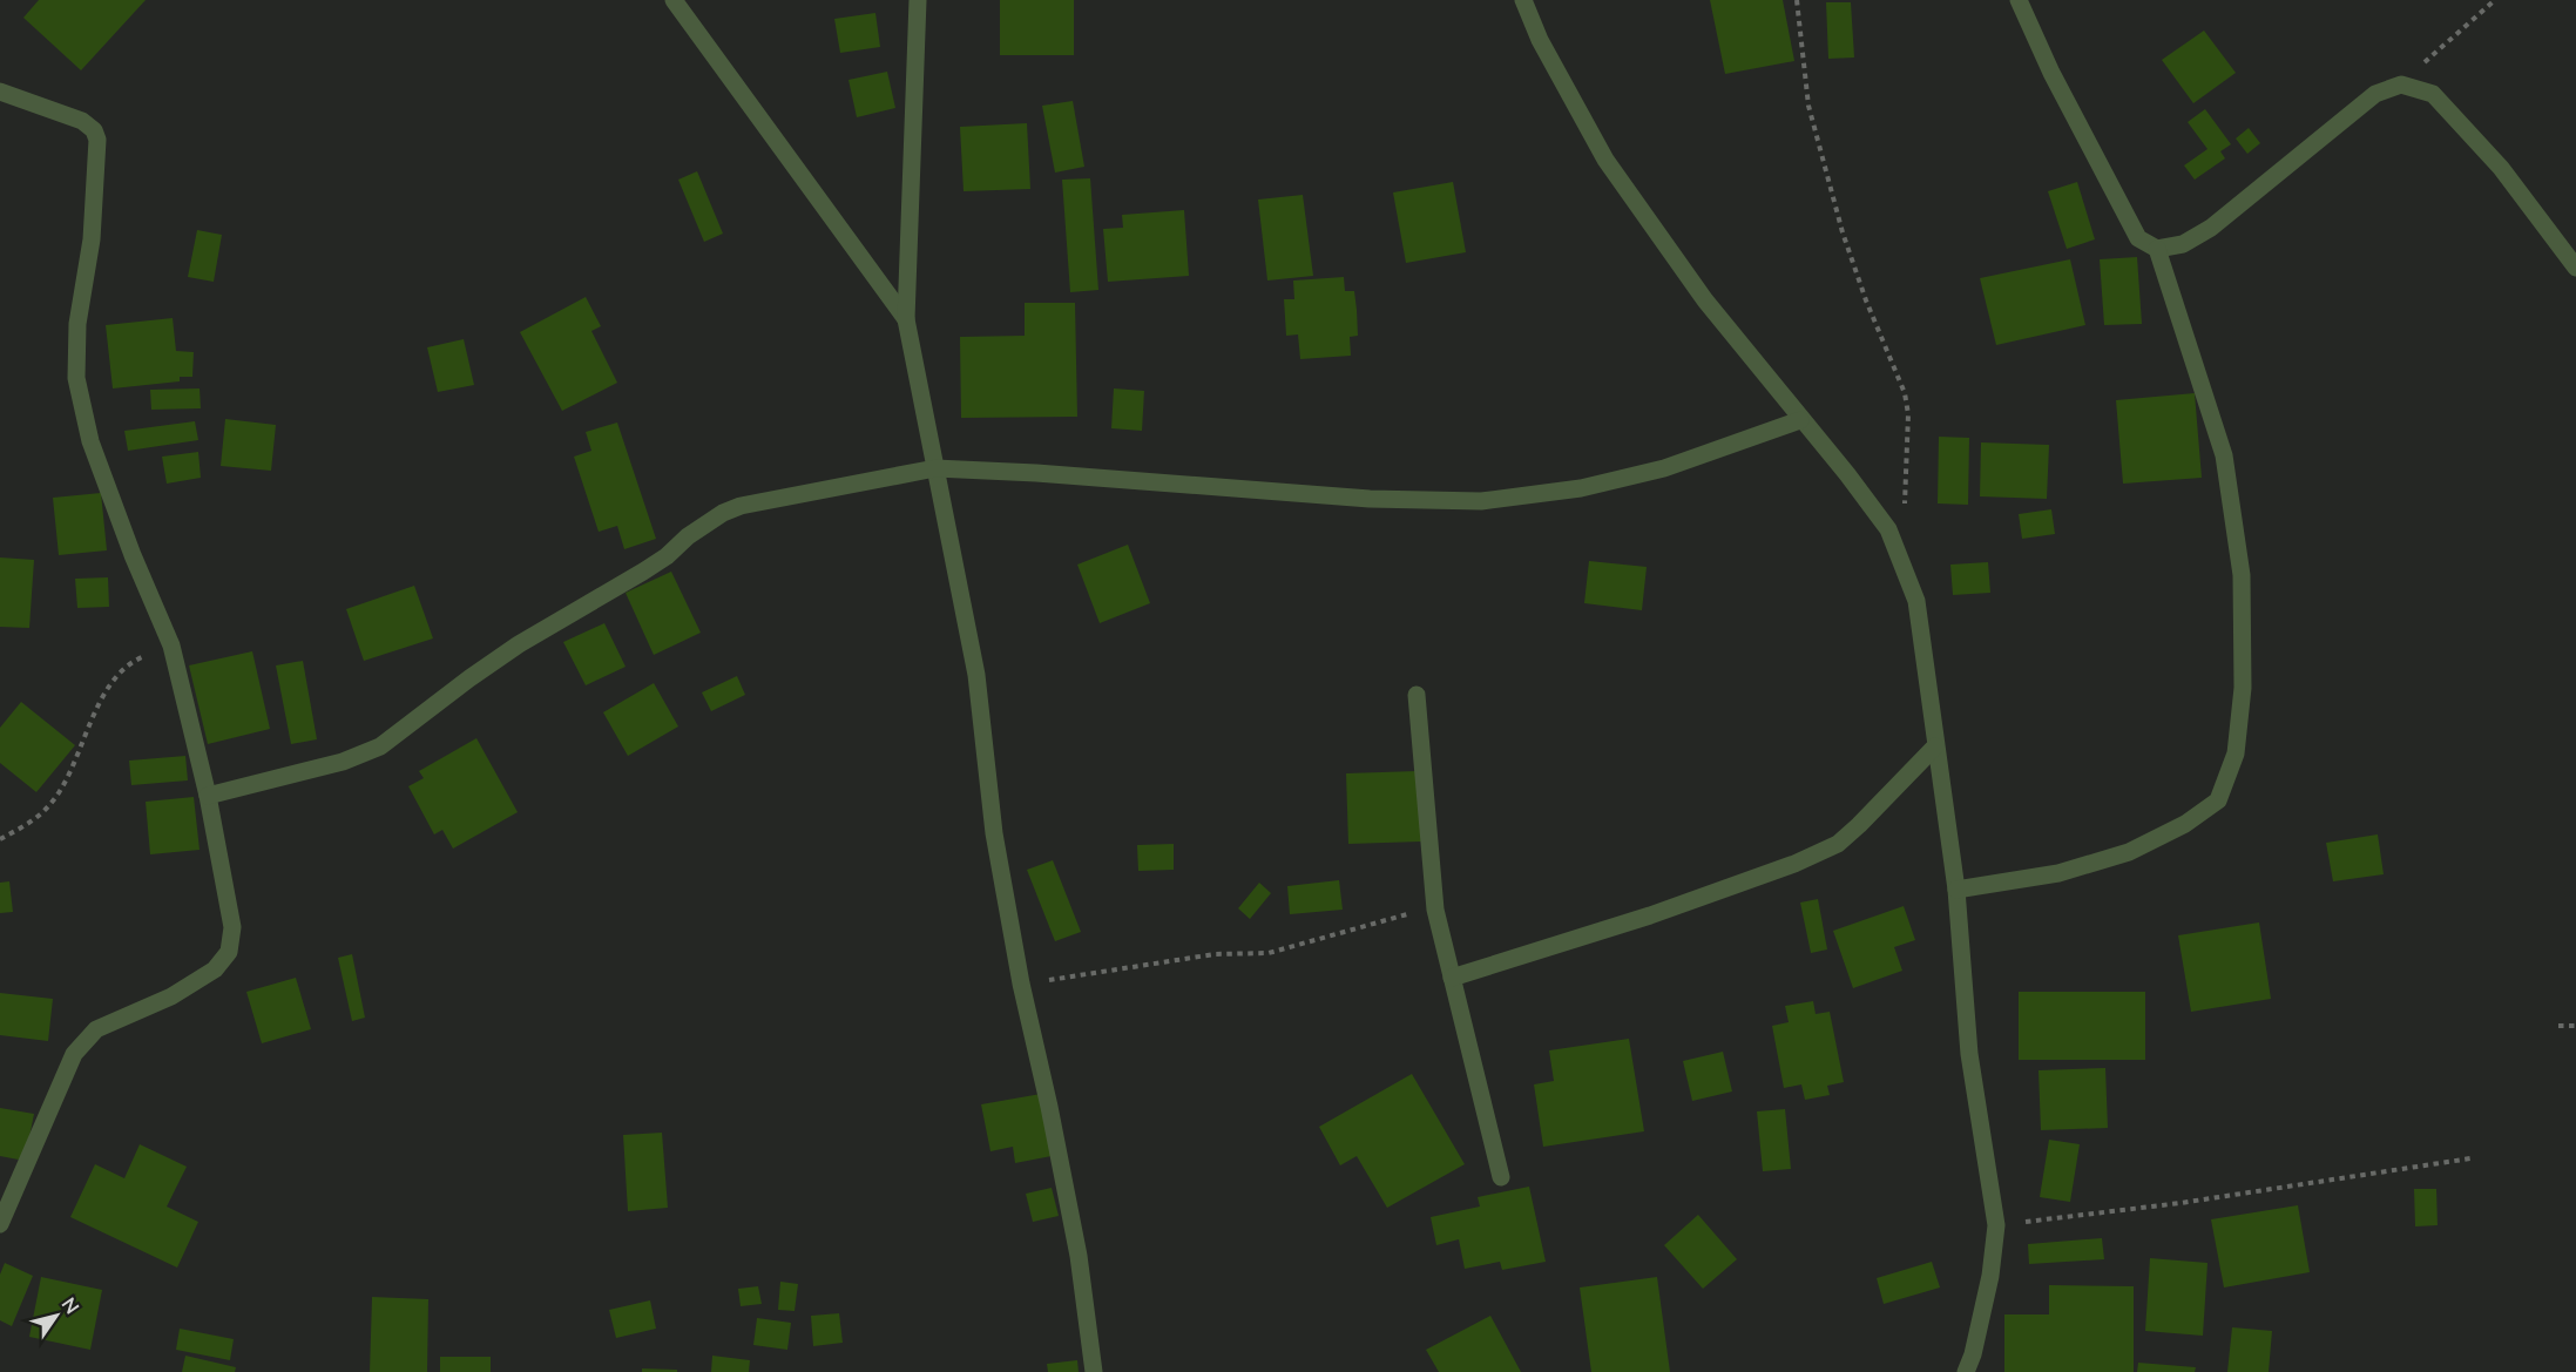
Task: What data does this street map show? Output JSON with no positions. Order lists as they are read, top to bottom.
{
  "north": "top right"
}
